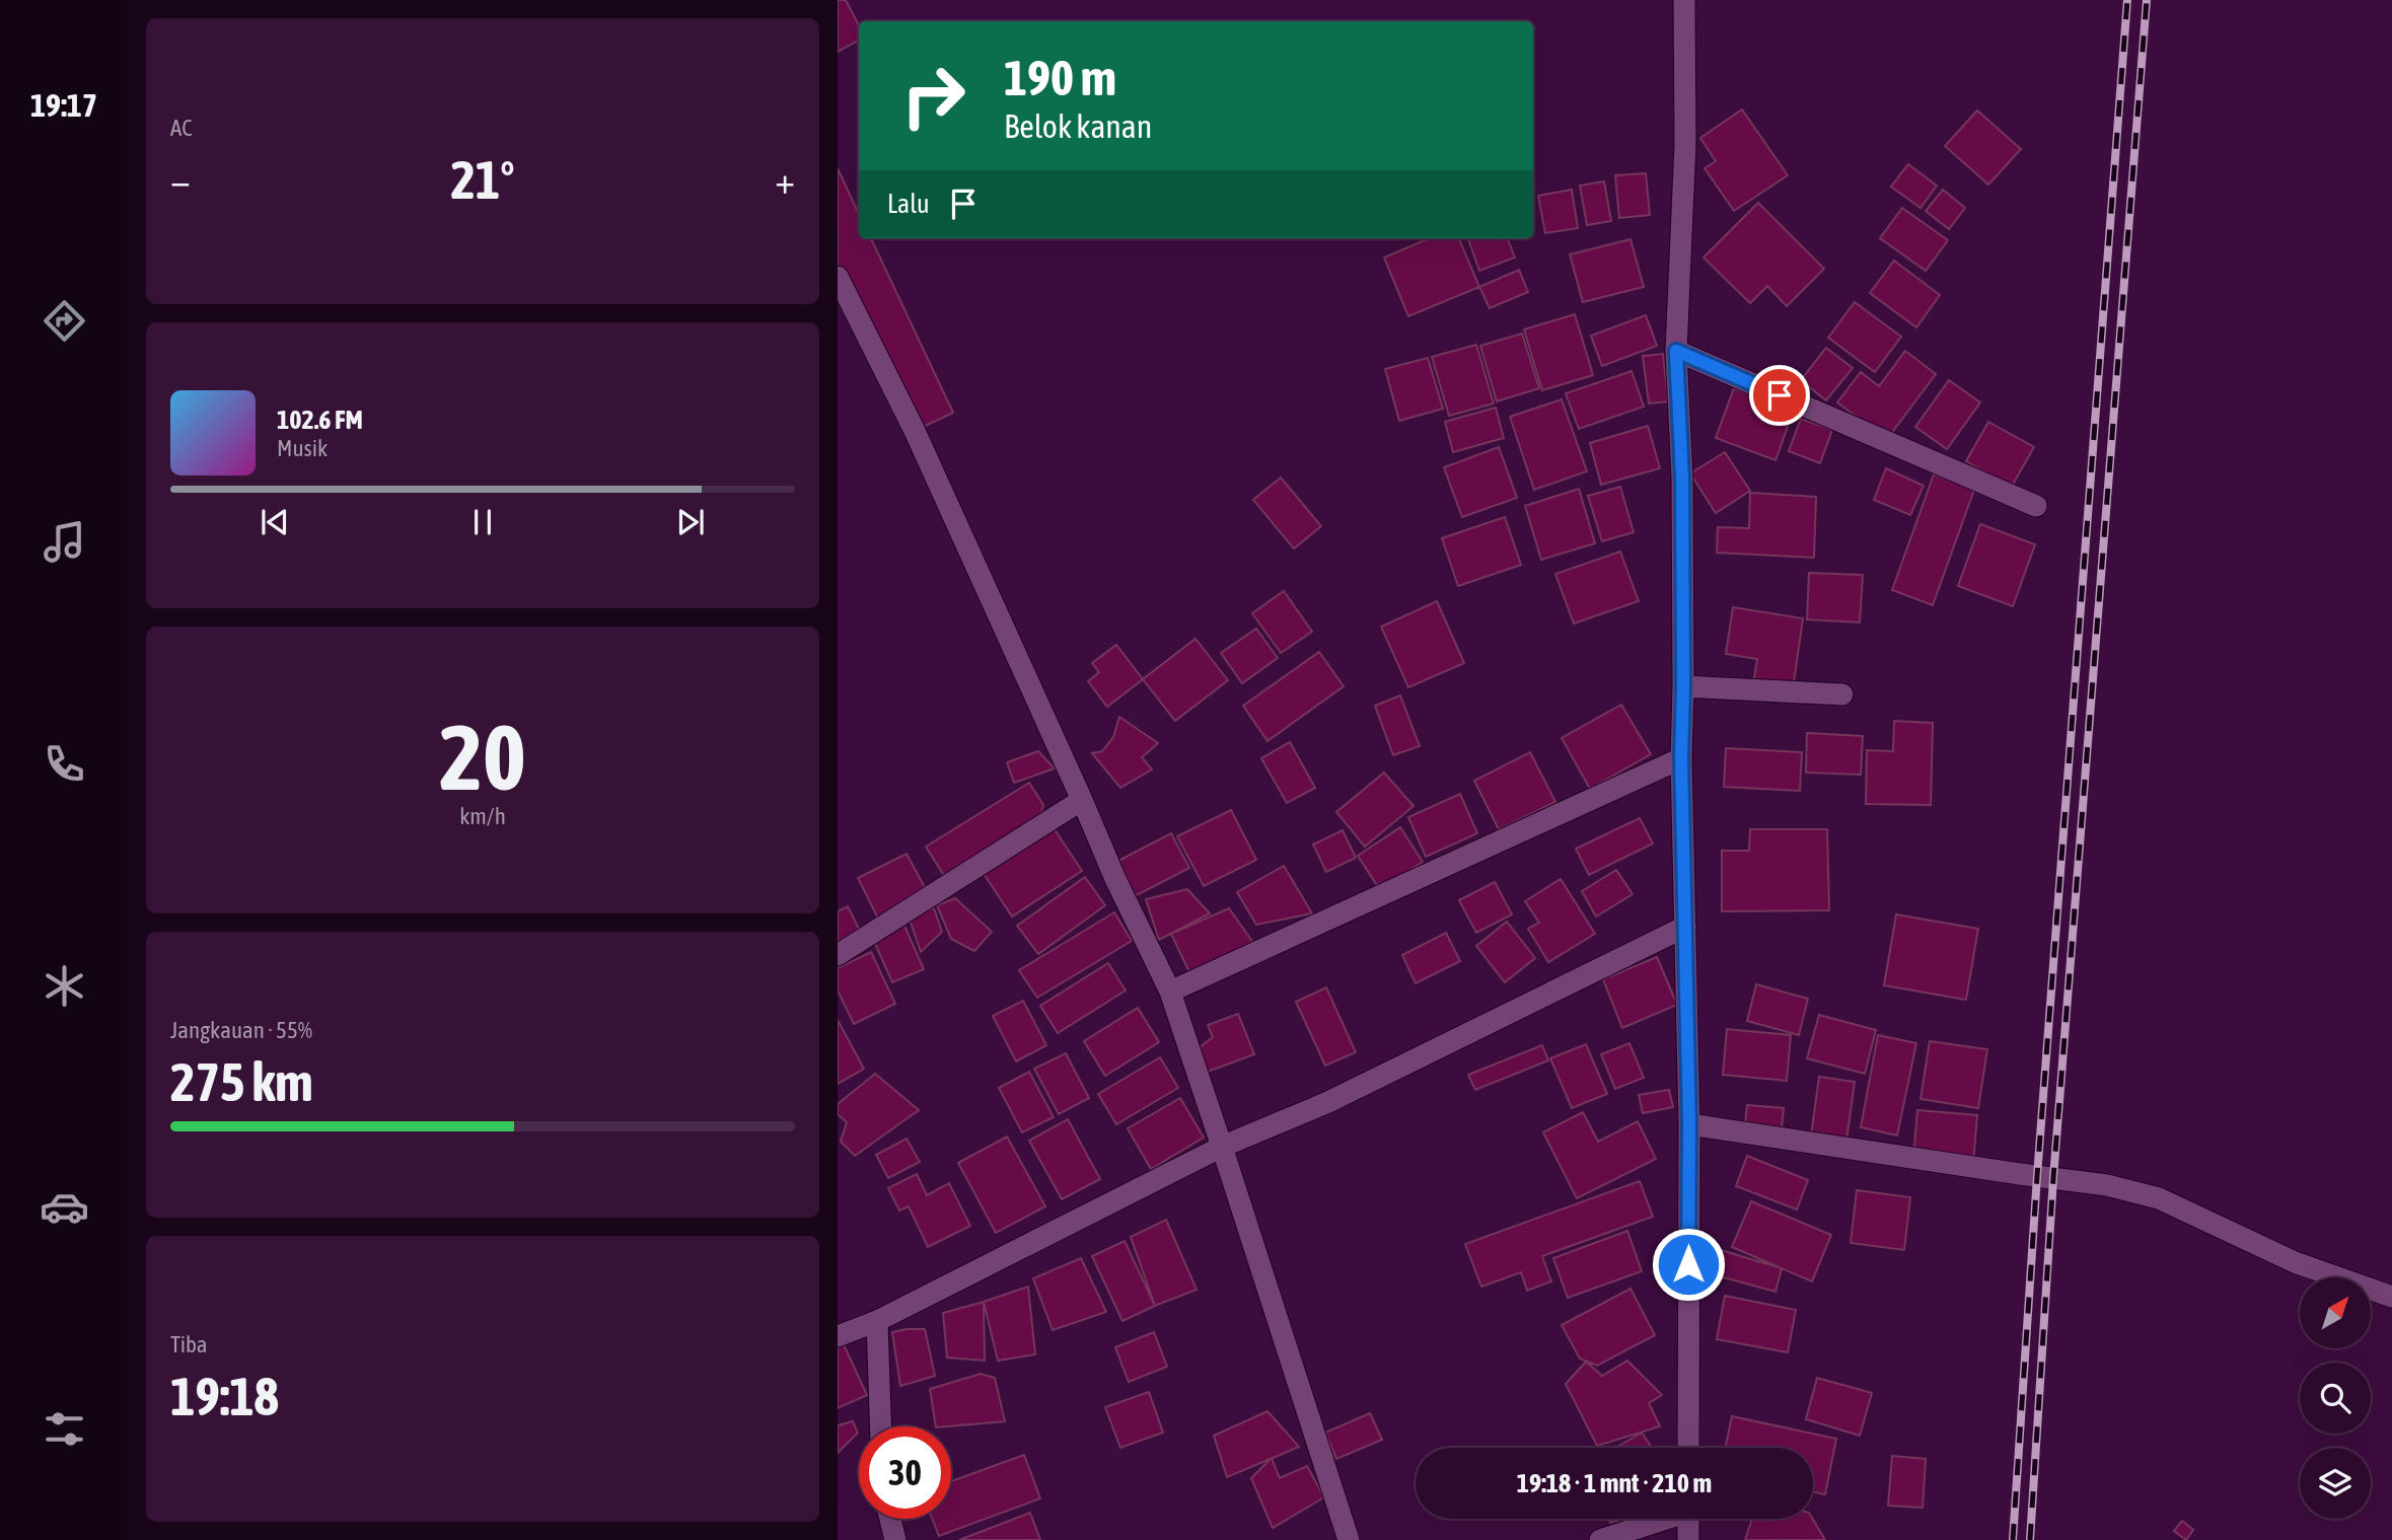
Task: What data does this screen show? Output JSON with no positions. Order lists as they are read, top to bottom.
{
  "north": "top right",
  "page": {
    "tabs": "19:17",
    "tile": [
      "AC",
      ["20", "km/h"],
      ["Jangkauan · 55%", "275 km"],
      ["Tiba", "19:18"]
    ],
    "turn": ["190 m", "Belok kanan"],
    "heat": ["−", "21°", "+"],
    "then": "Lalu",
    "song": ["102.6 FM", "Musik"],
    "limit": "30",
    "trip": "19:18 · 1 mnt · 210 m"
  }
}
